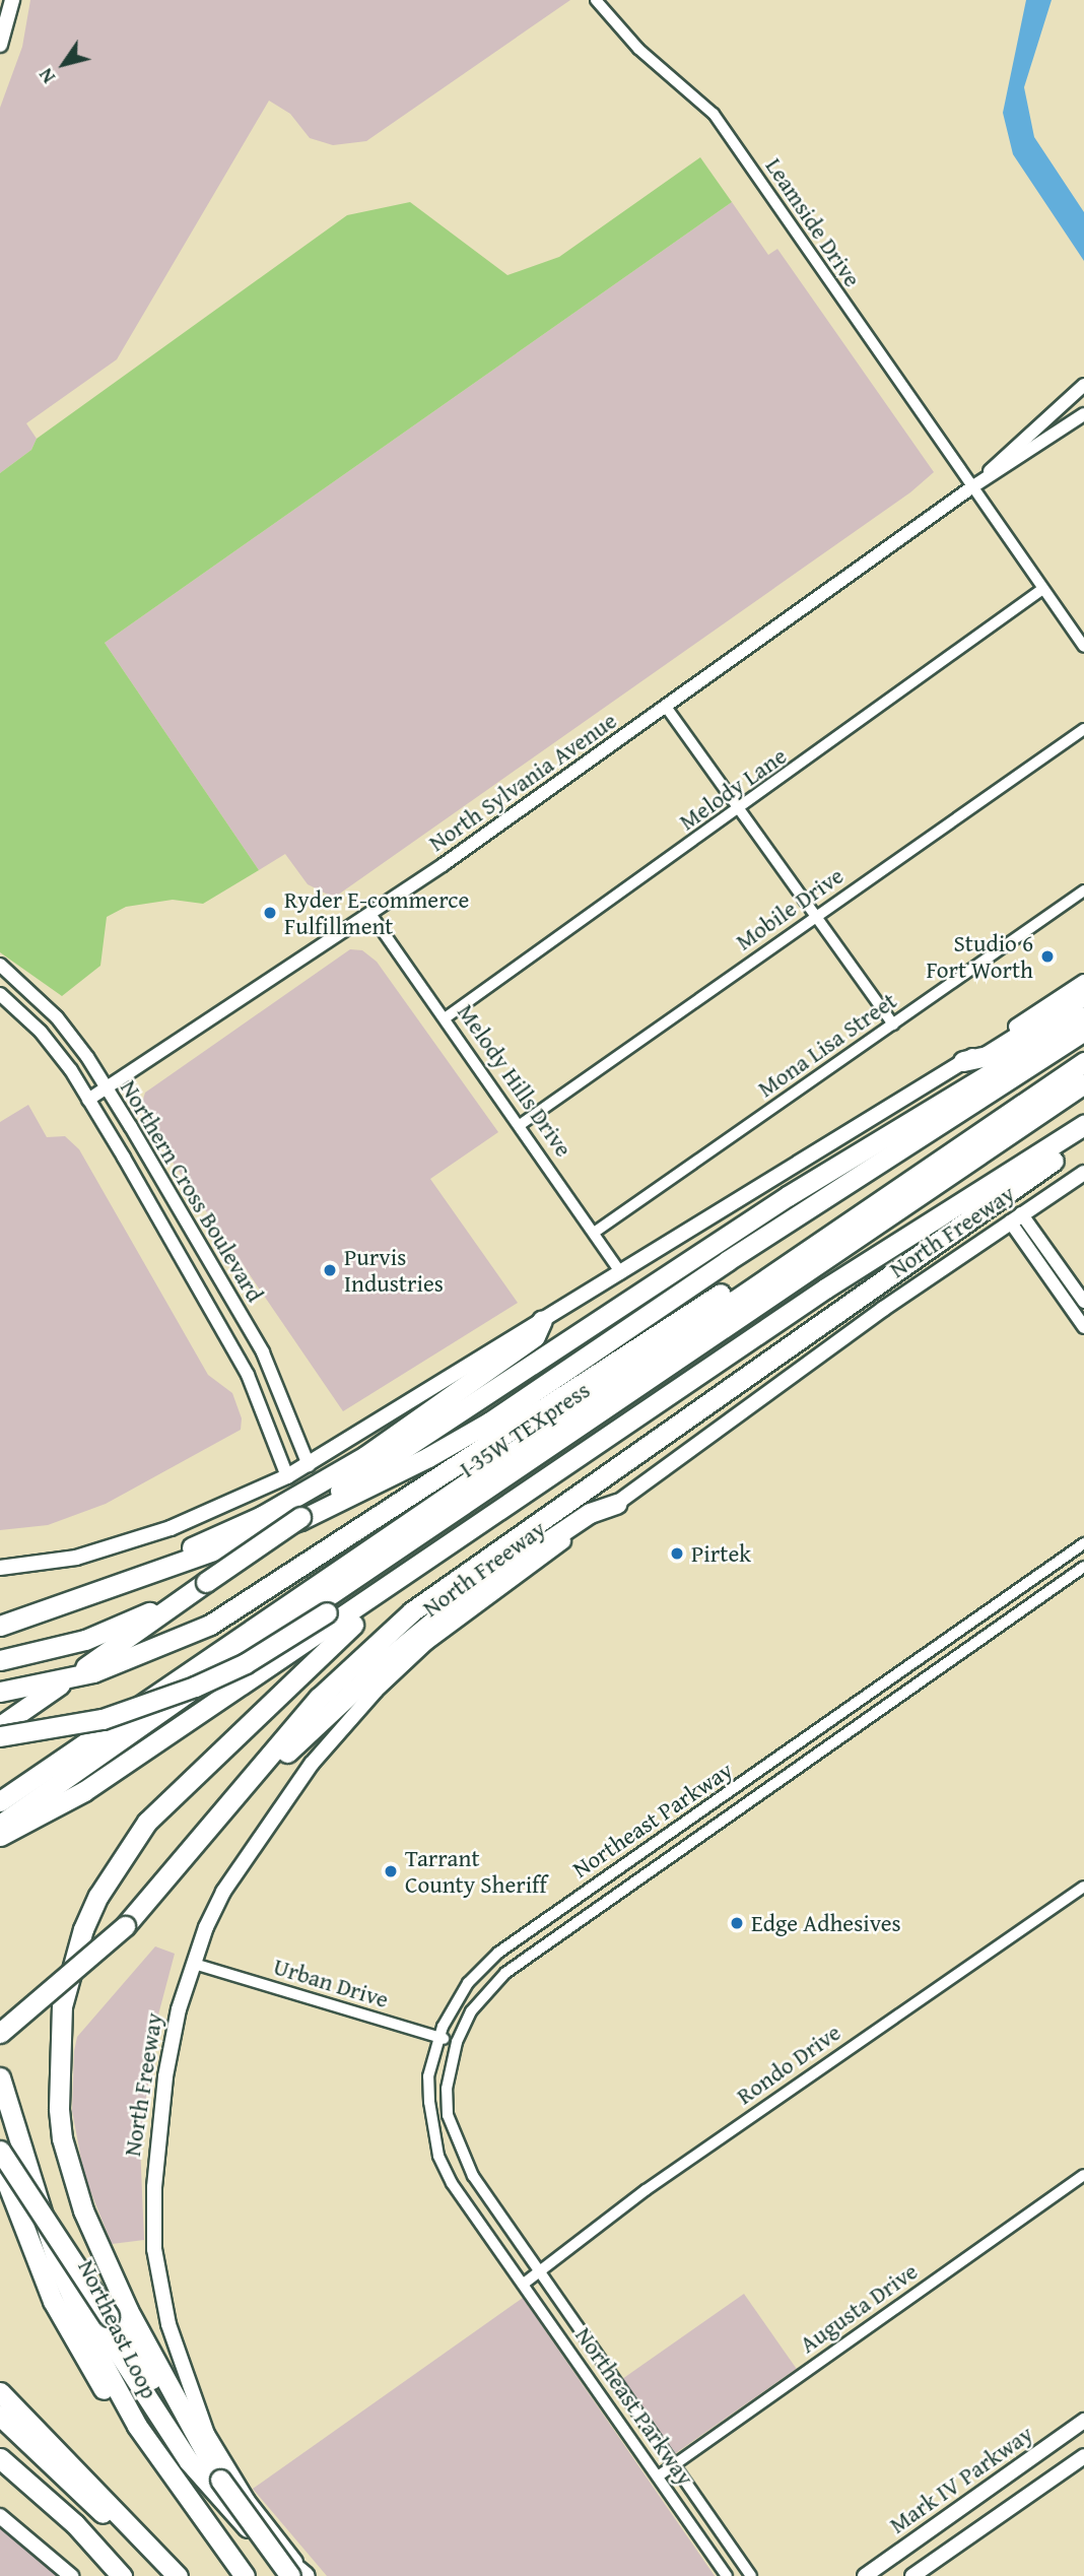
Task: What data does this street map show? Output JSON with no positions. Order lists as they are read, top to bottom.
{
  "streets": {
    "highway": ["North Freeway", "I 35W TEXpress", "Northeast Loop"],
    "main road": ["Mark IV Parkway"],
    "street": [
      "Leamside Drive",
      "North Sylvania Avenue",
      "Melody Lane",
      "Mobile Drive",
      "Mona Lisa Street",
      "Melody Hills Drive",
      "Northern Cross Boulevard",
      "Northeast Parkway",
      "Urban Drive",
      "Rondo Drive",
      "Augusta Drive"
    ]
  },
  "crossings": [
    ["Leamside Drive", "North Sylvania Avenue"],
    ["Leamside Drive", "Melody Lane"],
    ["North Sylvania Avenue", "Melody Hills Drive"],
    ["North Sylvania Avenue", "Northern Cross Boulevard"],
    ["Melody Lane", "Melody Hills Drive"],
    ["Mobile Drive", "Melody Hills Drive"],
    ["Mona Lisa Street", "Melody Hills Drive"],
    ["North Freeway", "Urban Drive"],
    ["Northeast Parkway", "Urban Drive"],
    ["Northeast Parkway", "Rondo Drive"],
    ["Northeast Parkway", "Augusta Drive"]
  ],
  "places": [
    "Ryder E-commerce Fulfillment",
    "Studio 6 Fort Worth",
    "Purvis Industries",
    "Pirtek",
    "Tarrant County Sheriff",
    "Edge Adhesives"
  ],
  "north": "bottom left"
}
